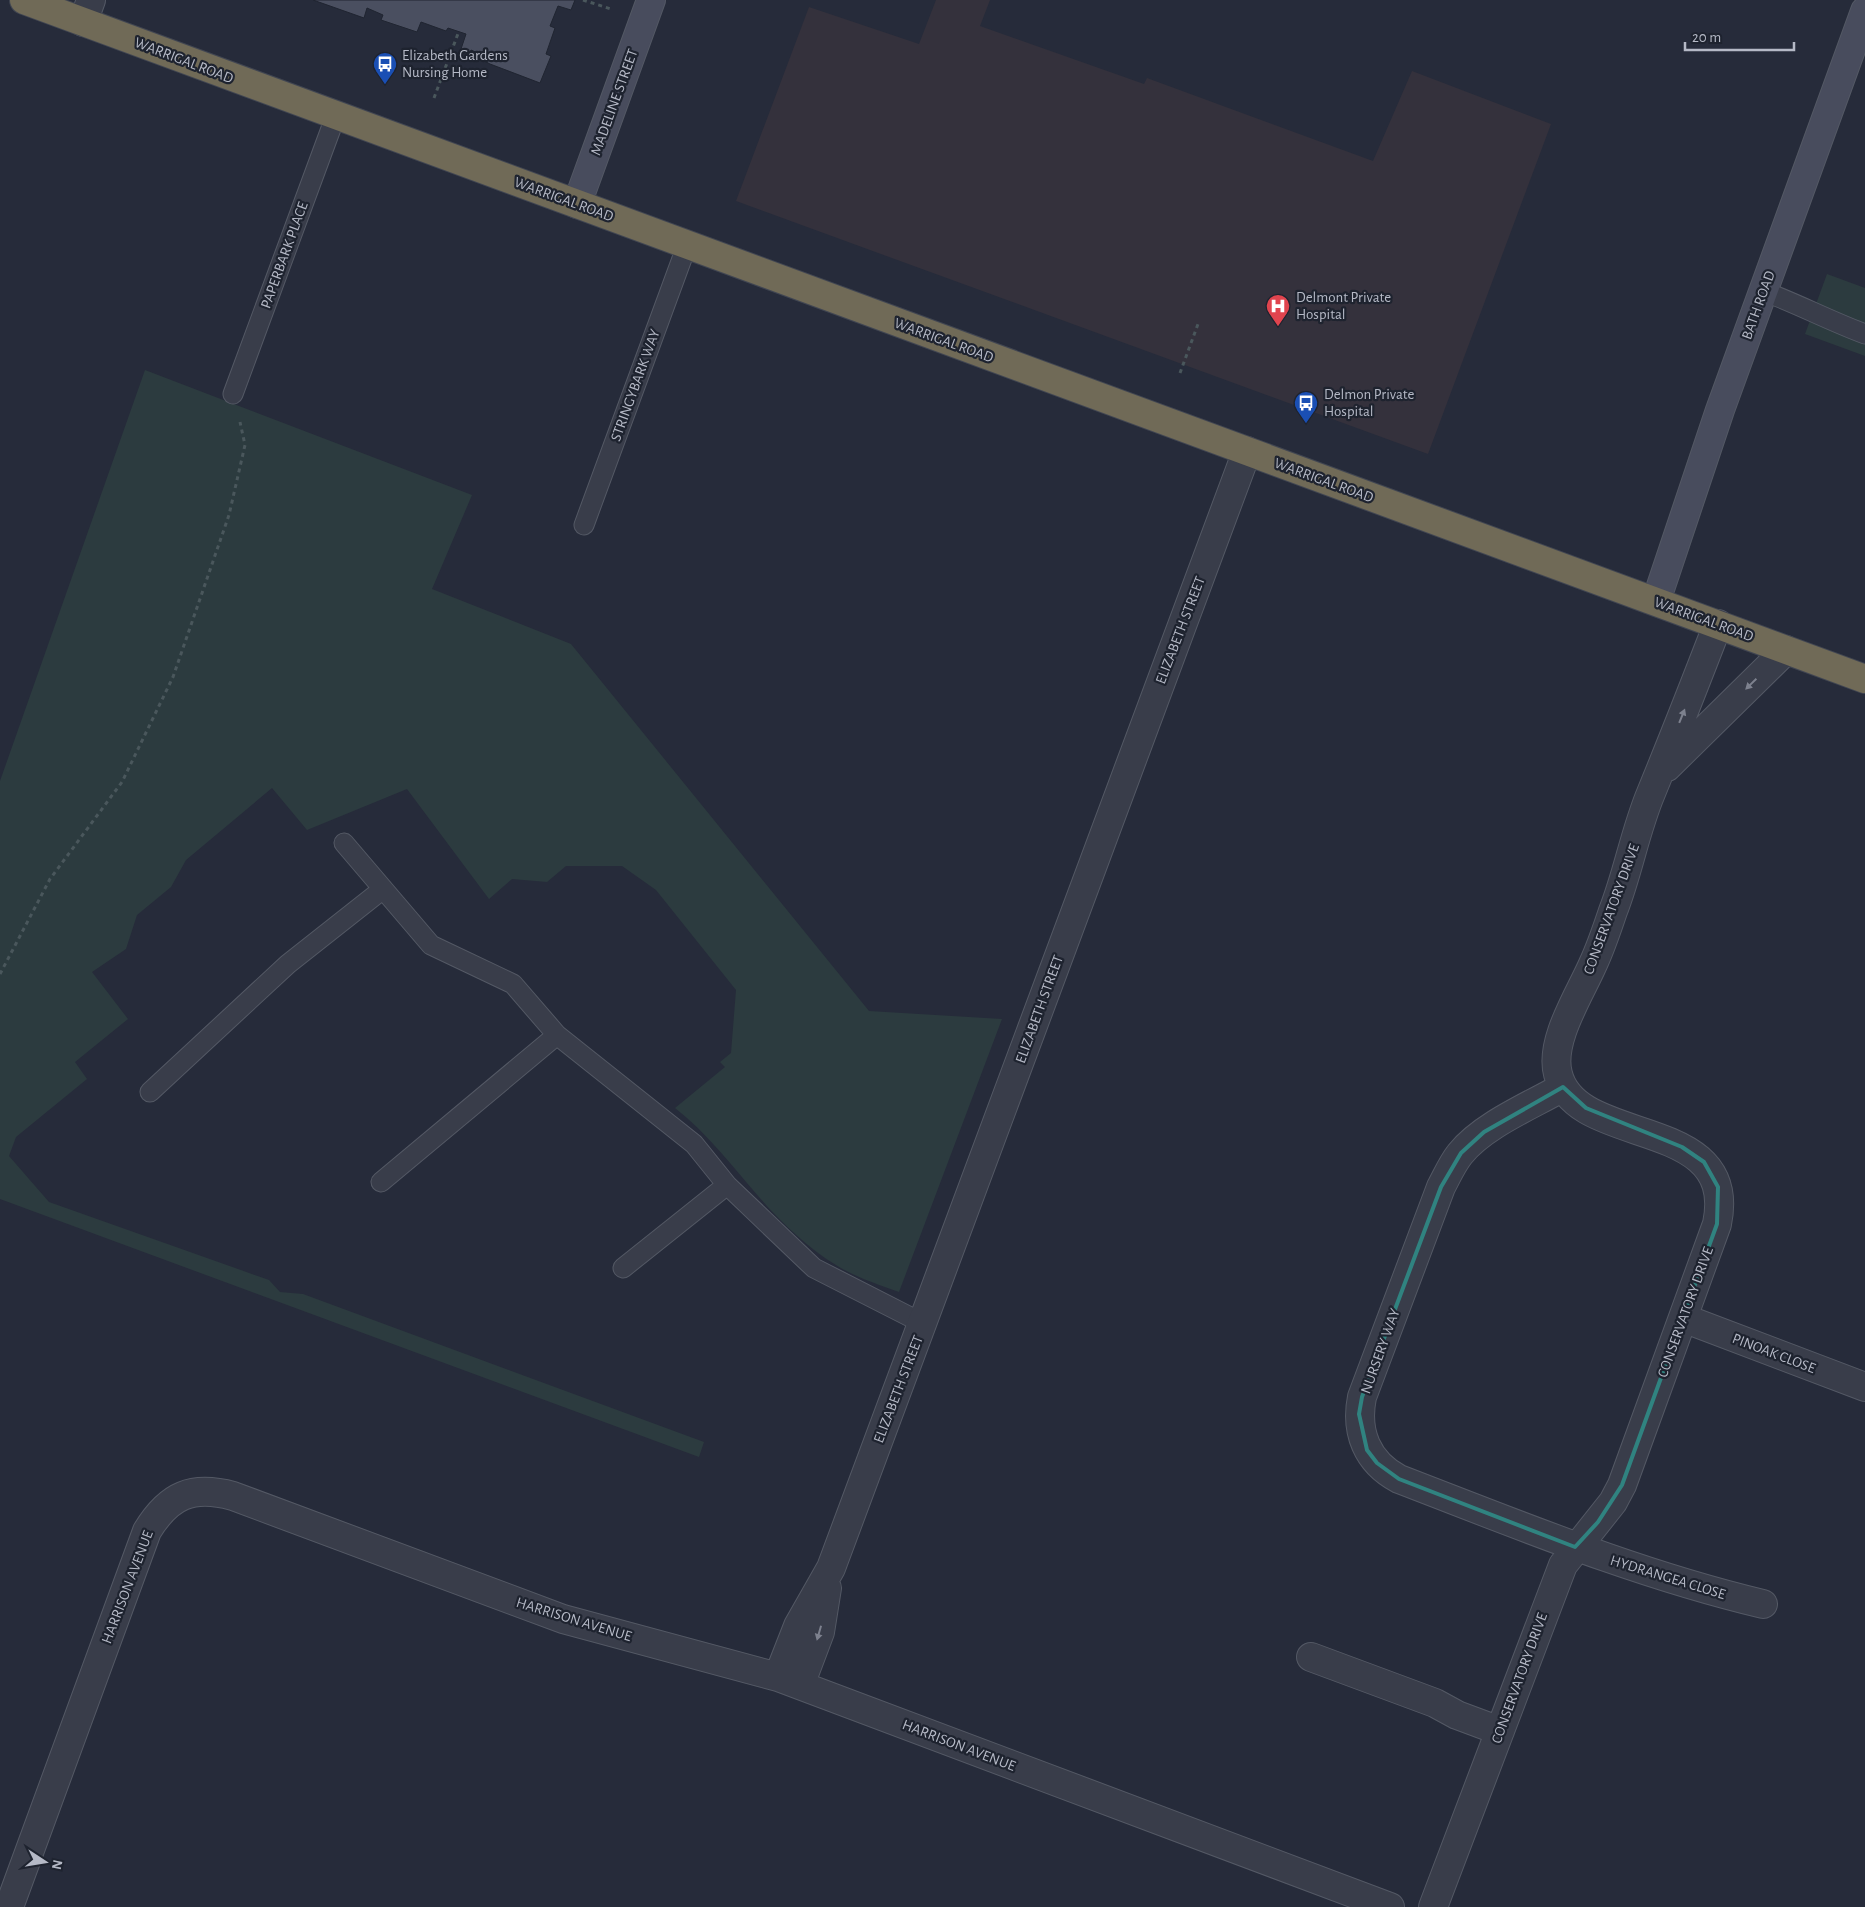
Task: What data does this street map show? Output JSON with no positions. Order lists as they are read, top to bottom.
{
  "streets": {
    "highway": ["WARRIGAL ROAD"],
    "street": [
      "MADELINE STREET",
      "BATH ROAD",
      "ELIZABETH STREET",
      "CONSERVATORY DRIVE",
      "NURSERY WAY",
      "PINOAK CLOSE",
      "HYDRANGEA CLOSE",
      "HARRISON AVENUE"
    ],
    "lane": ["PAPERBARK PLACE", "STRINGYBARK WAY"]
  },
  "crossings": [
    ["WARRIGAL ROAD", "MADELINE STREET"],
    ["WARRIGAL ROAD", "PAPERBARK PLACE"],
    ["WARRIGAL ROAD", "BATH ROAD"],
    ["WARRIGAL ROAD", "STRINGYBARK WAY"],
    ["WARRIGAL ROAD", "ELIZABETH STREET"],
    ["WARRIGAL ROAD", "CONSERVATORY DRIVE"],
    ["ELIZABETH STREET", "HARRISON AVENUE"],
    ["CONSERVATORY DRIVE", "NURSERY WAY"],
    ["CONSERVATORY DRIVE", "PINOAK CLOSE"],
    ["CONSERVATORY DRIVE", "HYDRANGEA CLOSE"],
    ["NURSERY WAY", "HYDRANGEA CLOSE"]
  ],
  "places": {
    "bus stop": ["Elizabeth Gardens Nursing Home", "Delmon Private Hospital"],
    "hospital": ["Delmont Private Hospital"]
  },
  "scale_bar": "20 m",
  "north": "right"
}
